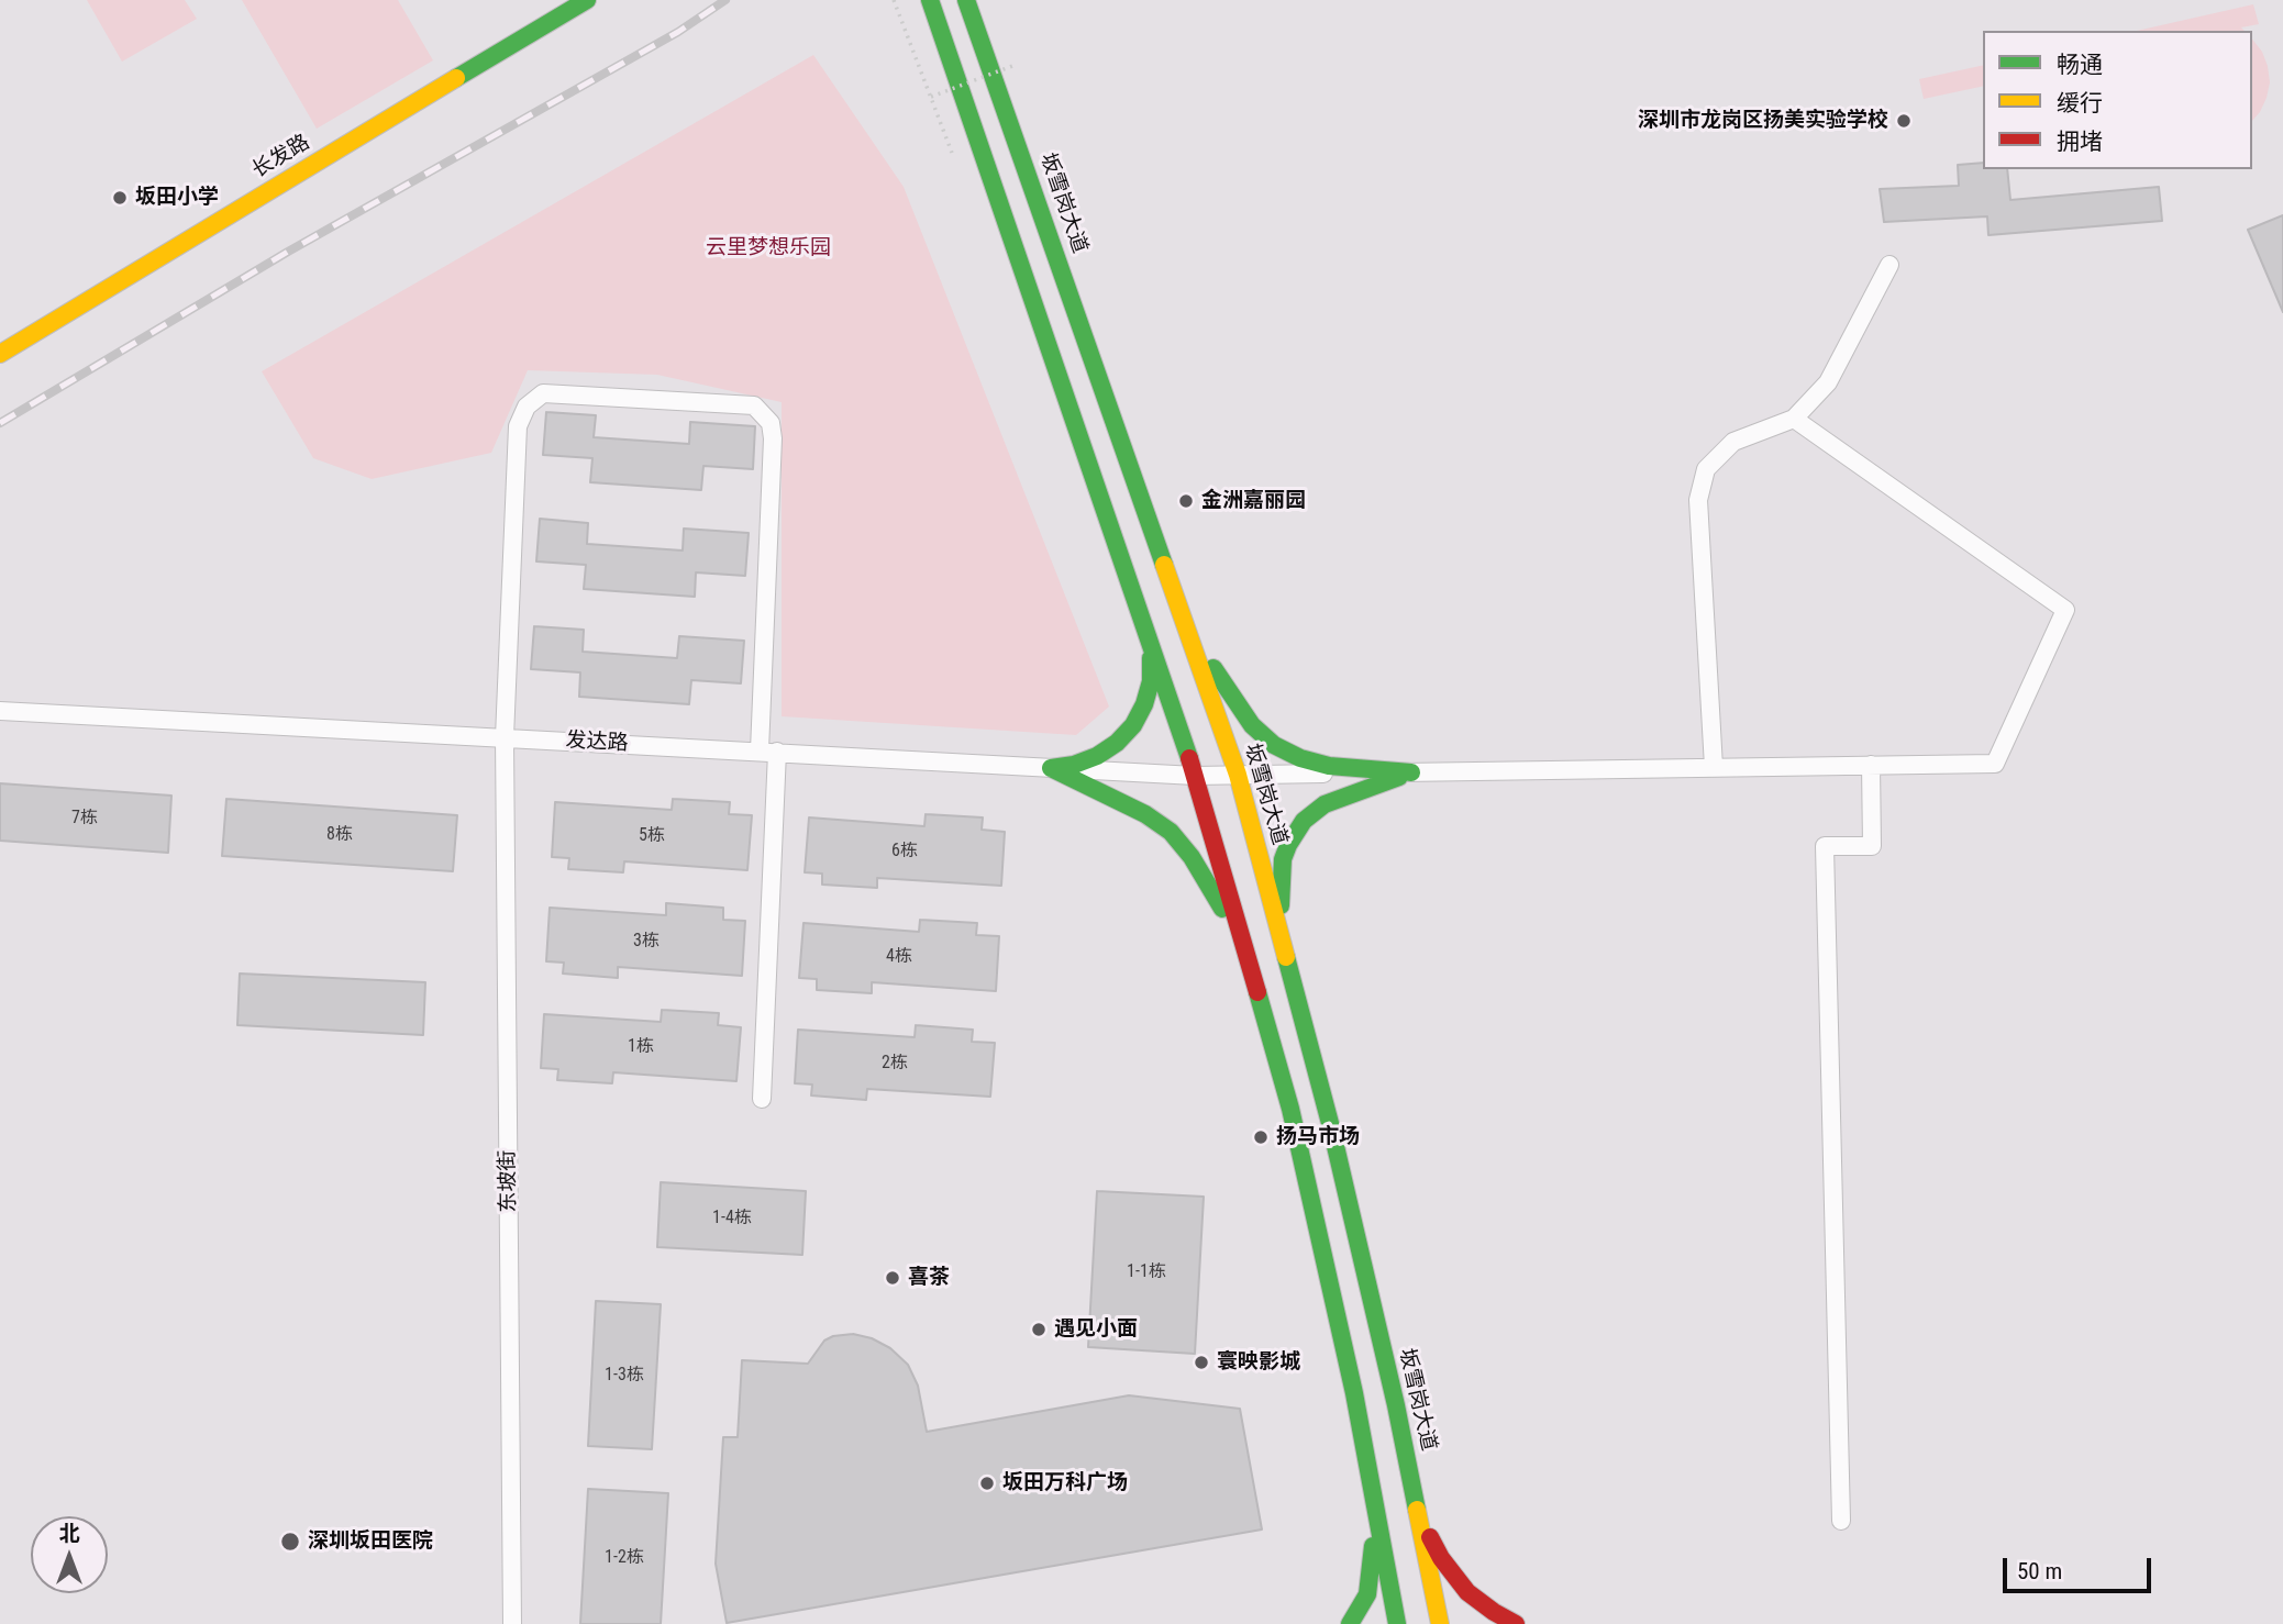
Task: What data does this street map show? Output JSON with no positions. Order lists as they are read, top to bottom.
{
  "streets": {
    "main road": ["长发路", "坂雪岗大道"],
    "street": ["发达路", "东坡街"]
  },
  "crossings": [
    ["坂雪岗大道", "发达路"],
    ["发达路", "东坡街"]
  ],
  "parks": ["云里梦想乐园"],
  "places": [
    "深圳市龙岗区扬美实验学校",
    "坂田小学",
    "金洲嘉丽园",
    "扬马市场",
    "喜茶",
    "遇见小面",
    "寰映影城",
    "坂田万科广场",
    "深圳坂田医院"
  ],
  "house_numbers": [
    "7栋",
    "8栋",
    "5栋",
    "6栋",
    "3栋",
    "4栋",
    "1栋",
    "2栋",
    "1-4栋",
    "1-1栋",
    "1-3栋",
    "1-2栋"
  ],
  "legend": ["畅通", "缓行", "拥堵"],
  "scale_bar": "50 m",
  "north": "top"
}
